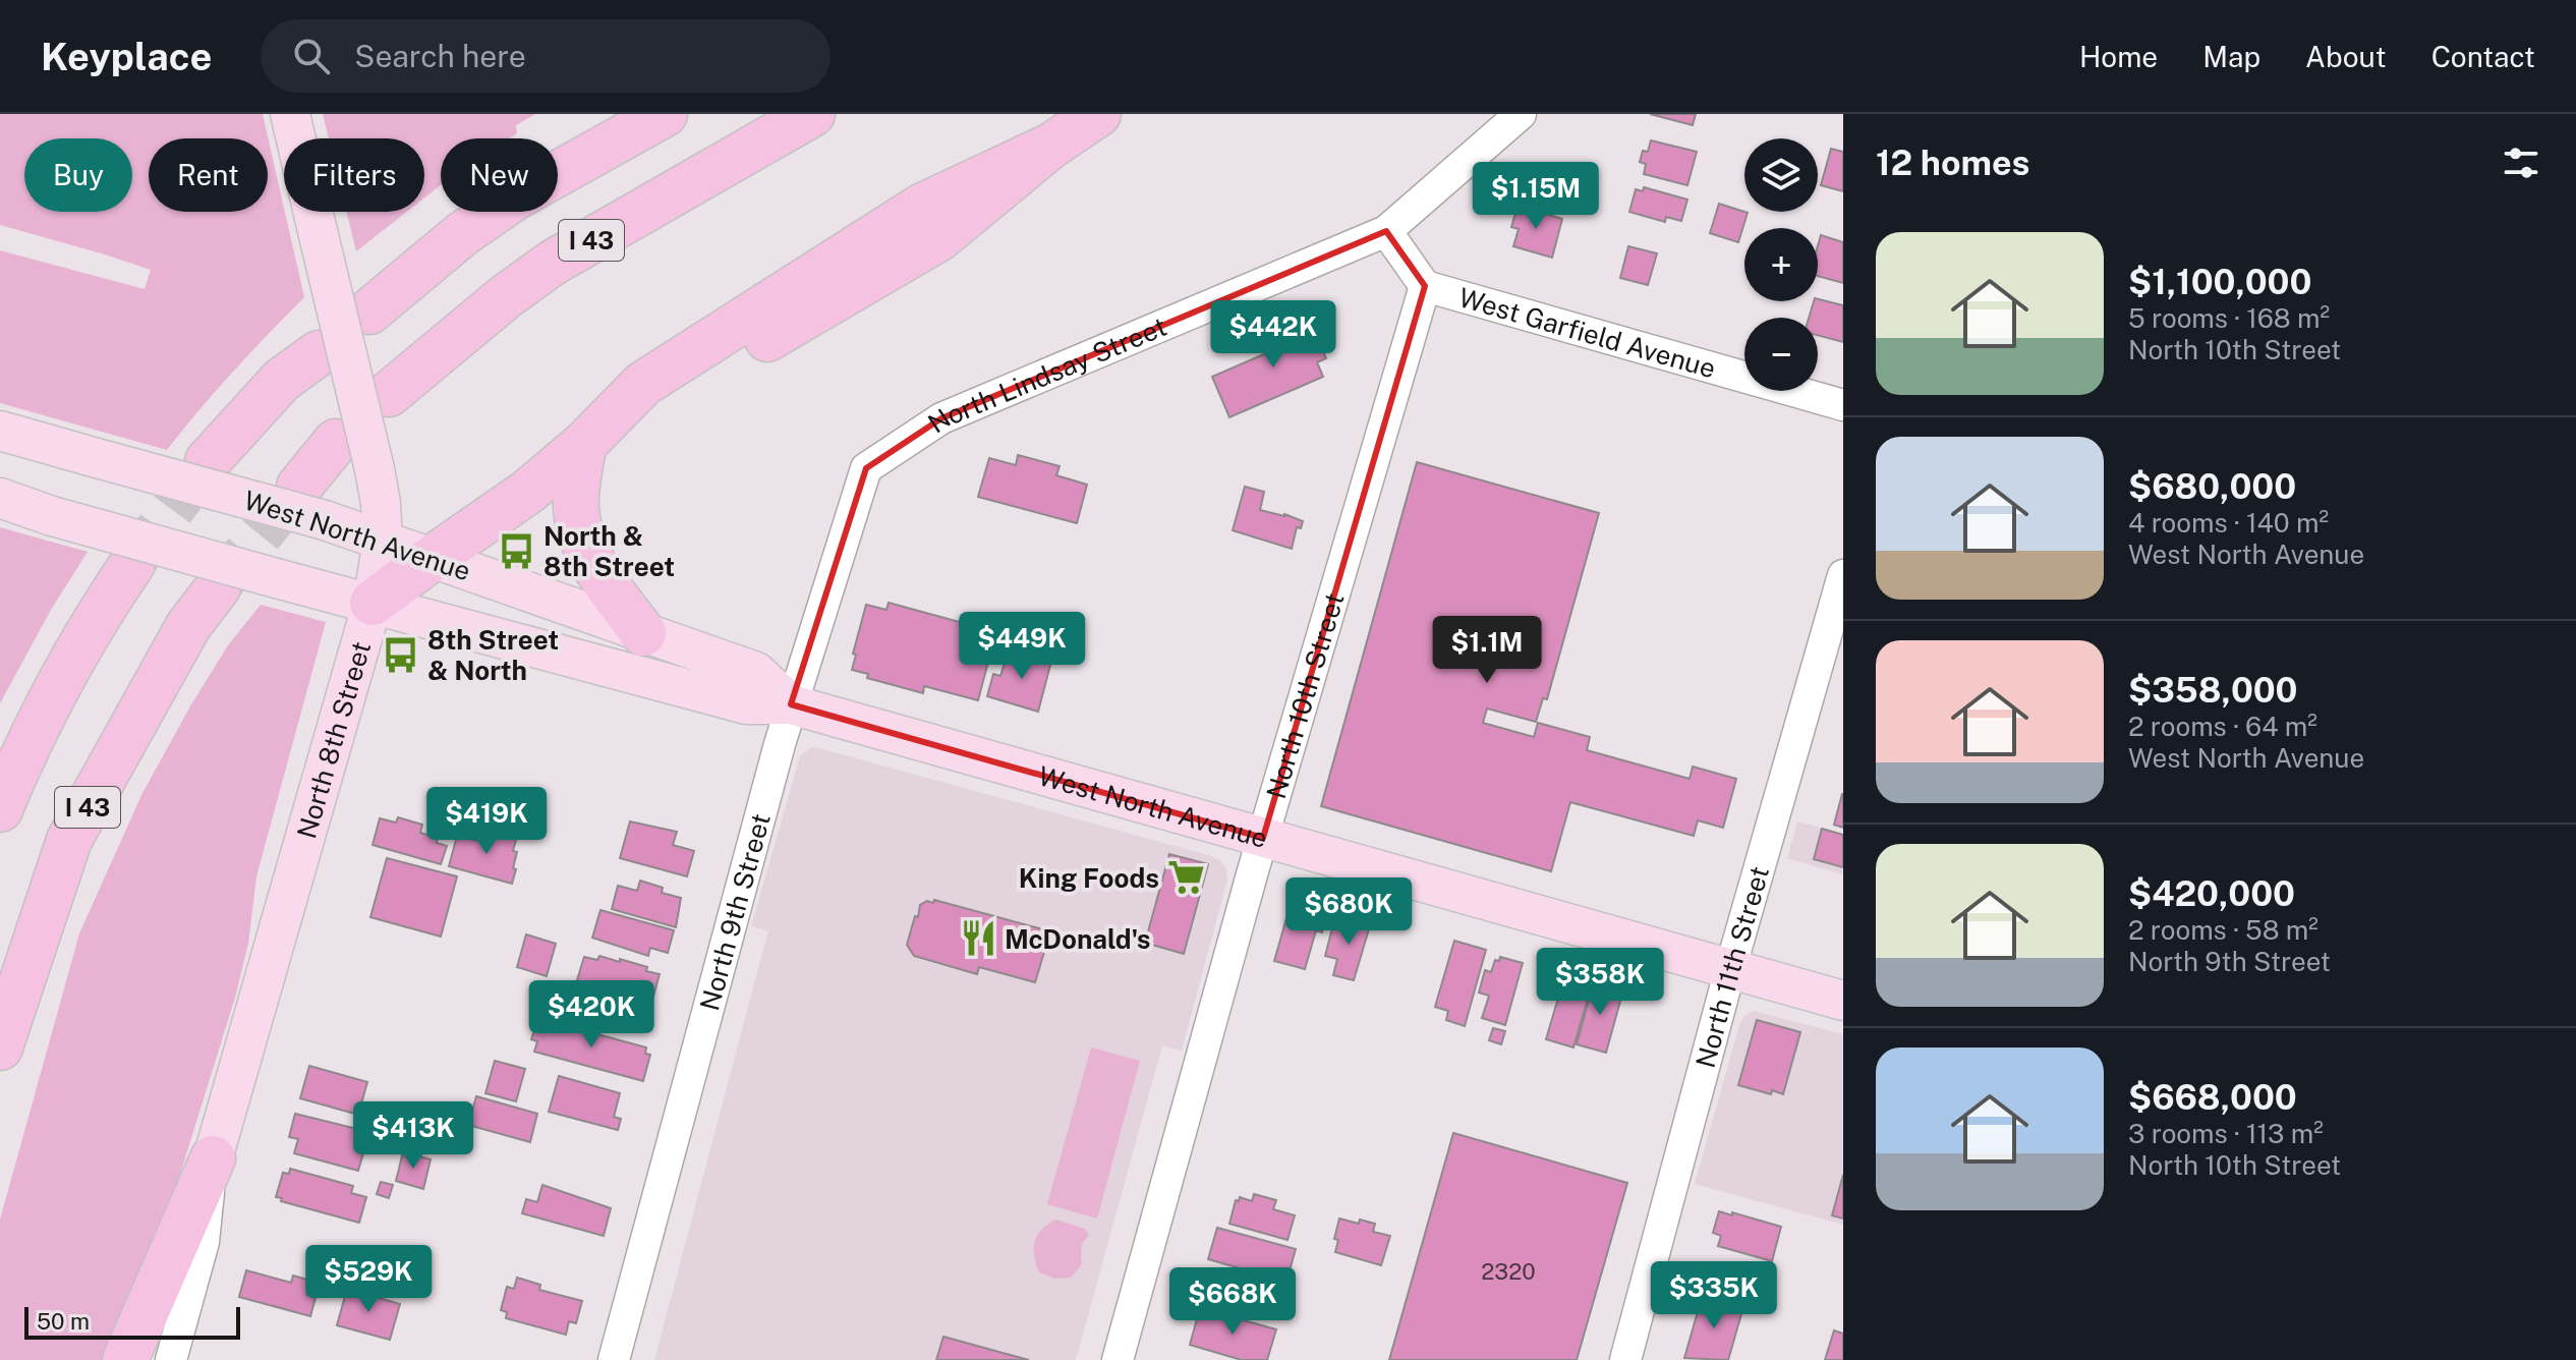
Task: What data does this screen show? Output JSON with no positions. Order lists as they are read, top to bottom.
{
  "streets": {
    "highway": ["I 43"],
    "main road": ["West North Avenue", "North 8th Street"],
    "street": [
      "West Garfield Avenue",
      "North Lindsay Street",
      "North 10th Street",
      "North 9th Street",
      "North 11th Street"
    ]
  },
  "crossings": [
    ["West Garfield Avenue", "North 10th Street"],
    ["North Lindsay Street", "North 9th Street"],
    ["West North Avenue", "North 10th Street"],
    ["West North Avenue", "North 8th Street"],
    ["West North Avenue", "North 9th Street"],
    ["West North Avenue", "North 11th Street"]
  ],
  "places": {
    "bus stop": ["North & 8th Street", "8th Street & North"],
    "supermarket": ["King Foods"],
    "restaurant": ["McDonald's"]
  },
  "house_numbers": ["2320"],
  "scale_bar": "50 m",
  "page": {
    "header": "Keyplace",
    "search": "Search here",
    "nav": [
      "Home",
      "Map",
      "About",
      "Contact"
    ],
    "heading": "12 homes",
    "map_buttons": ["+", "−"],
    "chip": [
      "Buy",
      "Rent",
      "Filters",
      "New"
    ],
    "price": [
      "$1.15M",
      "$442K",
      "$449K",
      "$1.1M",
      "$419K",
      "$680K",
      "$358K",
      "$420K",
      "$413K",
      "$529K",
      "$335K",
      "$668K"
    ],
    "list": [
      {
        "name": "$1,100,000",
        "note": "5 rooms · 168 m² · North 10th Street"
      },
      {
        "name": "$680,000",
        "note": "4 rooms · 140 m² · West North Avenue"
      },
      {
        "name": "$358,000",
        "note": "2 rooms · 64 m² · West North Avenue"
      },
      {
        "name": "$420,000",
        "note": "2 rooms · 58 m² · North 9th Street"
      },
      {
        "name": "$668,000",
        "note": "3 rooms · 113 m² · North 10th Street"
      }
    ],
    "scale": "50 m"
  }
}
